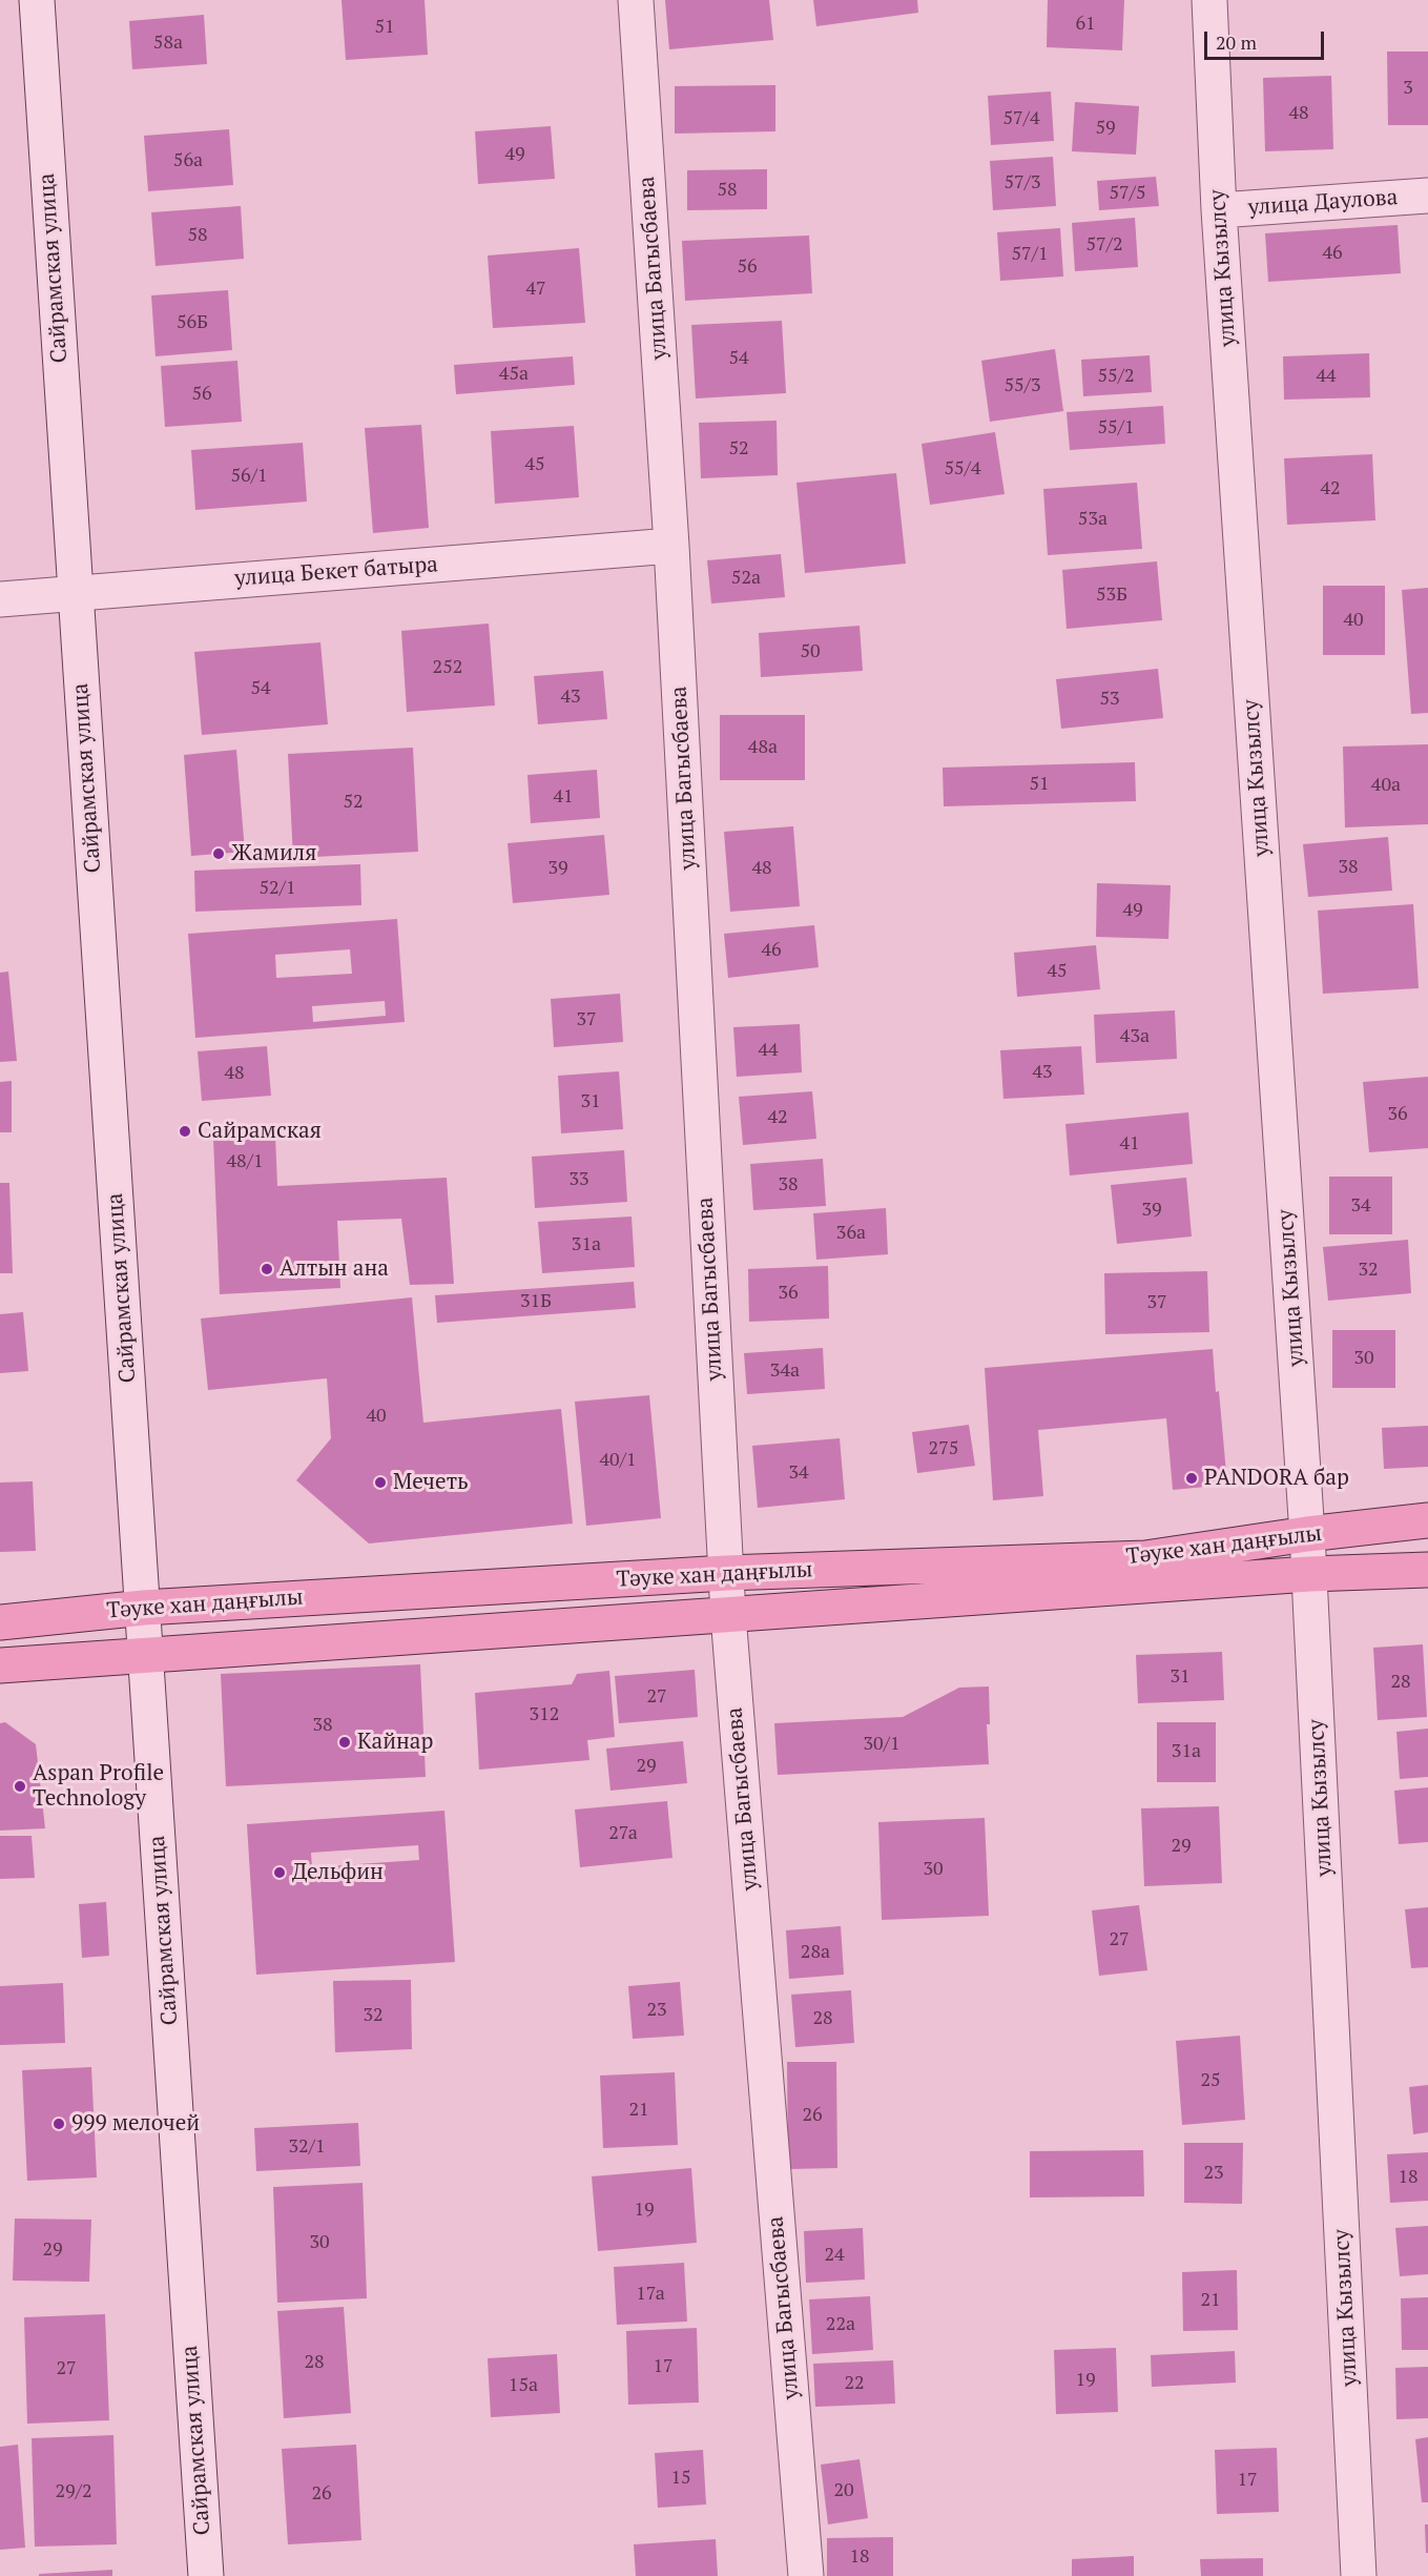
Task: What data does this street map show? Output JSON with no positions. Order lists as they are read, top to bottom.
{
  "streets": {
    "main road": ["Тәуке хан даңғылы"],
    "street": [
      "улица Даулова",
      "Сайрамская улица",
      "улица Багысбаева",
      "улица Кызылсу",
      "улица Бекет батыра"
    ]
  },
  "crossings": [
    ["улица Даулова", "улица Кызылсу"],
    ["Сайрамская улица", "улица Бекет батыра"],
    ["Сайрамская улица", "Тәуке хан даңғылы"],
    ["улица Багысбаева", "улица Бекет батыра"],
    ["улица Багысбаева", "Тәуке хан даңғылы"],
    ["улица Кызылсу", "Тәуке хан даңғылы"]
  ],
  "places": [
    "Жамиля",
    "Сайрамская",
    "Алтын ана",
    "PANDORA бар",
    "Мечеть",
    "Кайнар",
    "Aspan Profile Technology",
    "Дельфин",
    "999 мелочей"
  ],
  "house_numbers": [
    "61",
    "51",
    "58а",
    "3",
    "48",
    "57/4",
    "59",
    "49",
    "56а",
    "57/3",
    "58",
    "57/5",
    "58",
    "57/2",
    "46",
    "57/1",
    "56",
    "47",
    "56Б",
    "54",
    "45а",
    "55/2",
    "44",
    "55/3",
    "56",
    "55/1",
    "52",
    "45",
    "55/4",
    "56/1",
    "42",
    "53а",
    "52а",
    "53Б",
    "40",
    "50",
    "252",
    "54",
    "43",
    "53",
    "48а",
    "51",
    "40а",
    "41",
    "52",
    "38",
    "39",
    "48",
    "52/1",
    "49",
    "46",
    "45",
    "37",
    "43а",
    "44",
    "43",
    "48",
    "31",
    "36",
    "42",
    "41",
    "48/1",
    "33",
    "38",
    "34",
    "39",
    "36а",
    "31а",
    "32",
    "36",
    "31Б",
    "37",
    "30",
    "34а",
    "40",
    "275",
    "40/1",
    "34",
    "31",
    "28",
    "27",
    "312",
    "38",
    "30/1",
    "31а",
    "29",
    "27а",
    "29",
    "30",
    "27",
    "28а",
    "23",
    "32",
    "28",
    "25",
    "21",
    "26",
    "32/1",
    "23",
    "18",
    "19",
    "30",
    "29",
    "24",
    "17а",
    "21",
    "22а",
    "28",
    "17",
    "27",
    "19",
    "22",
    "15а",
    "15",
    "17",
    "20",
    "29/2",
    "26",
    "18"
  ],
  "scale_bar": "20 m"
}
